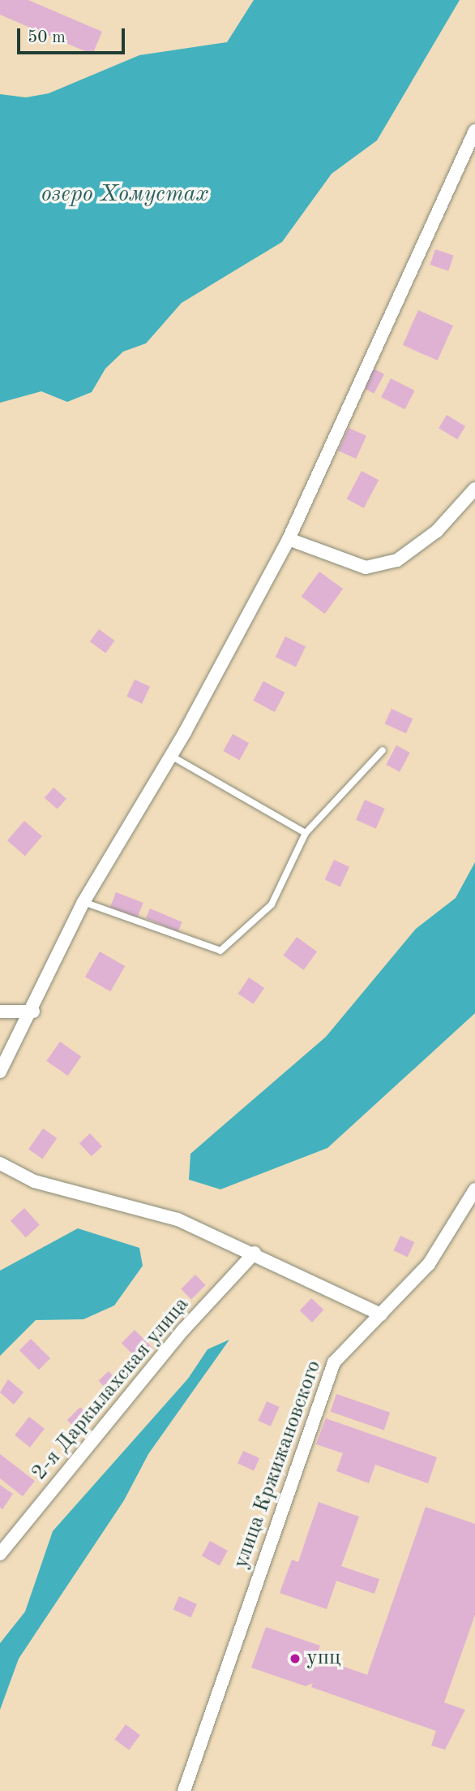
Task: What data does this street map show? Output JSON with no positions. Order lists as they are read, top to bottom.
{
  "streets": {
    "street": ["2-я Даркылахская улица", "улица Кржижановского"]
  },
  "water": ["озеро Хомустах"],
  "places": ["упц"],
  "scale_bar": "50 m"
}
